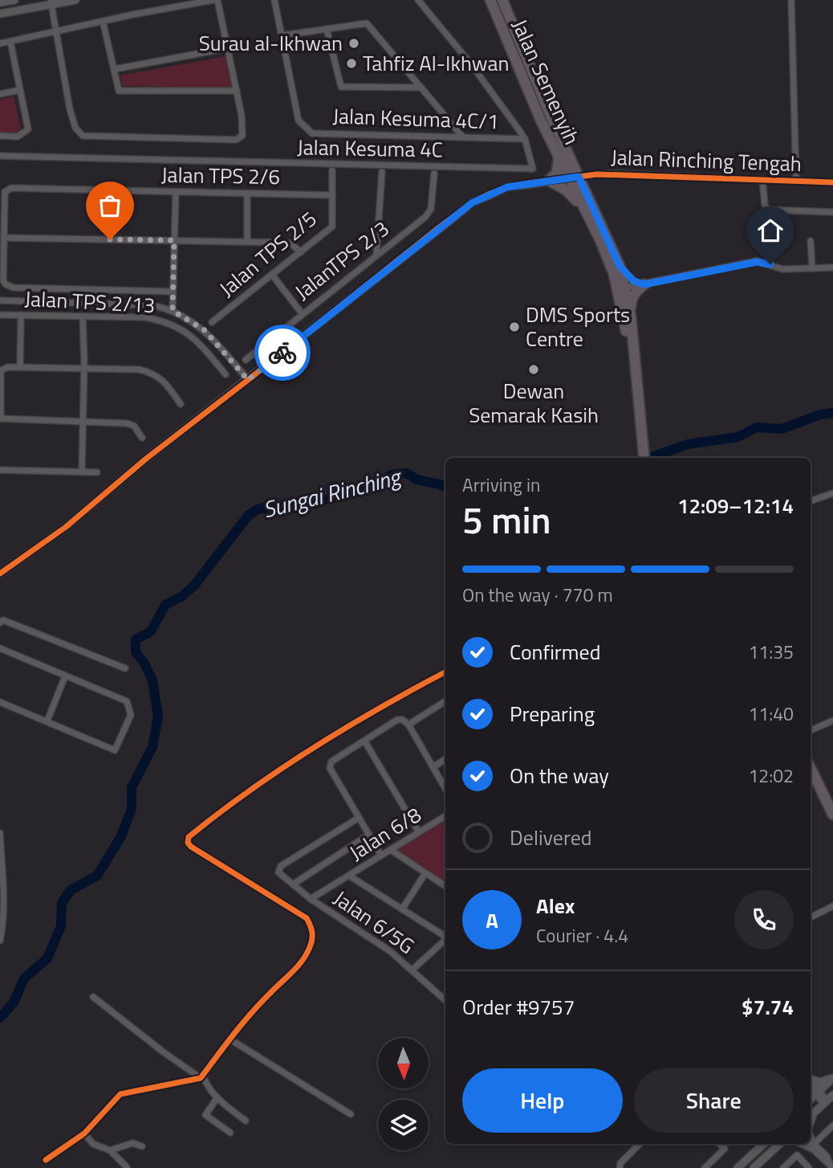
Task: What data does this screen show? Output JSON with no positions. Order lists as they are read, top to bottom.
{
  "streets": {
    "main road": ["Jalan Semenyih"],
    "street": [
      "Jalan Kesuma 4C/1",
      "Jalan Kesuma 4C",
      "Jalan Rinching Tengah",
      "Jalan TPS 2/6",
      "Jalan TPS 2/5",
      "JalanTPS 2/3",
      "Jalan TPS 2/13",
      "Jalan 6/8",
      "Jalan 6/5G"
    ]
  },
  "crossings": [
    ["Jalan Semenyih", "Jalan Rinching Tengah"],
    ["Jalan Kesuma 4C/1", "Jalan Kesuma 4C"],
    ["Jalan TPS 2/6", "Jalan TPS 2/5"],
    ["Jalan 6/8", "Jalan 6/5G"]
  ],
  "water": ["Sungai Rinching"],
  "places": [
    "Surau al-Ikhwan",
    "Tahfiz Al-Ikhwan",
    "DMS Sports Centre",
    "Dewan Semarak Kasih"
  ],
  "north": "bottom",
  "page": {
    "heading": ["5 min", "Arriving in", "12:09–12:14"],
    "panel": [
      "Alex",
      "Courier · 4.4",
      "Order #9757",
      "$7.74"
    ],
    "bar": "On the way · 770 m",
    "list": [
      ["Confirmed", "11:35"],
      ["Preparing", "11:40"],
      ["On the way", "12:02"],
      "Delivered"
    ],
    "round": "A",
    "buttons": ["Help", "Share"]
  }
}
